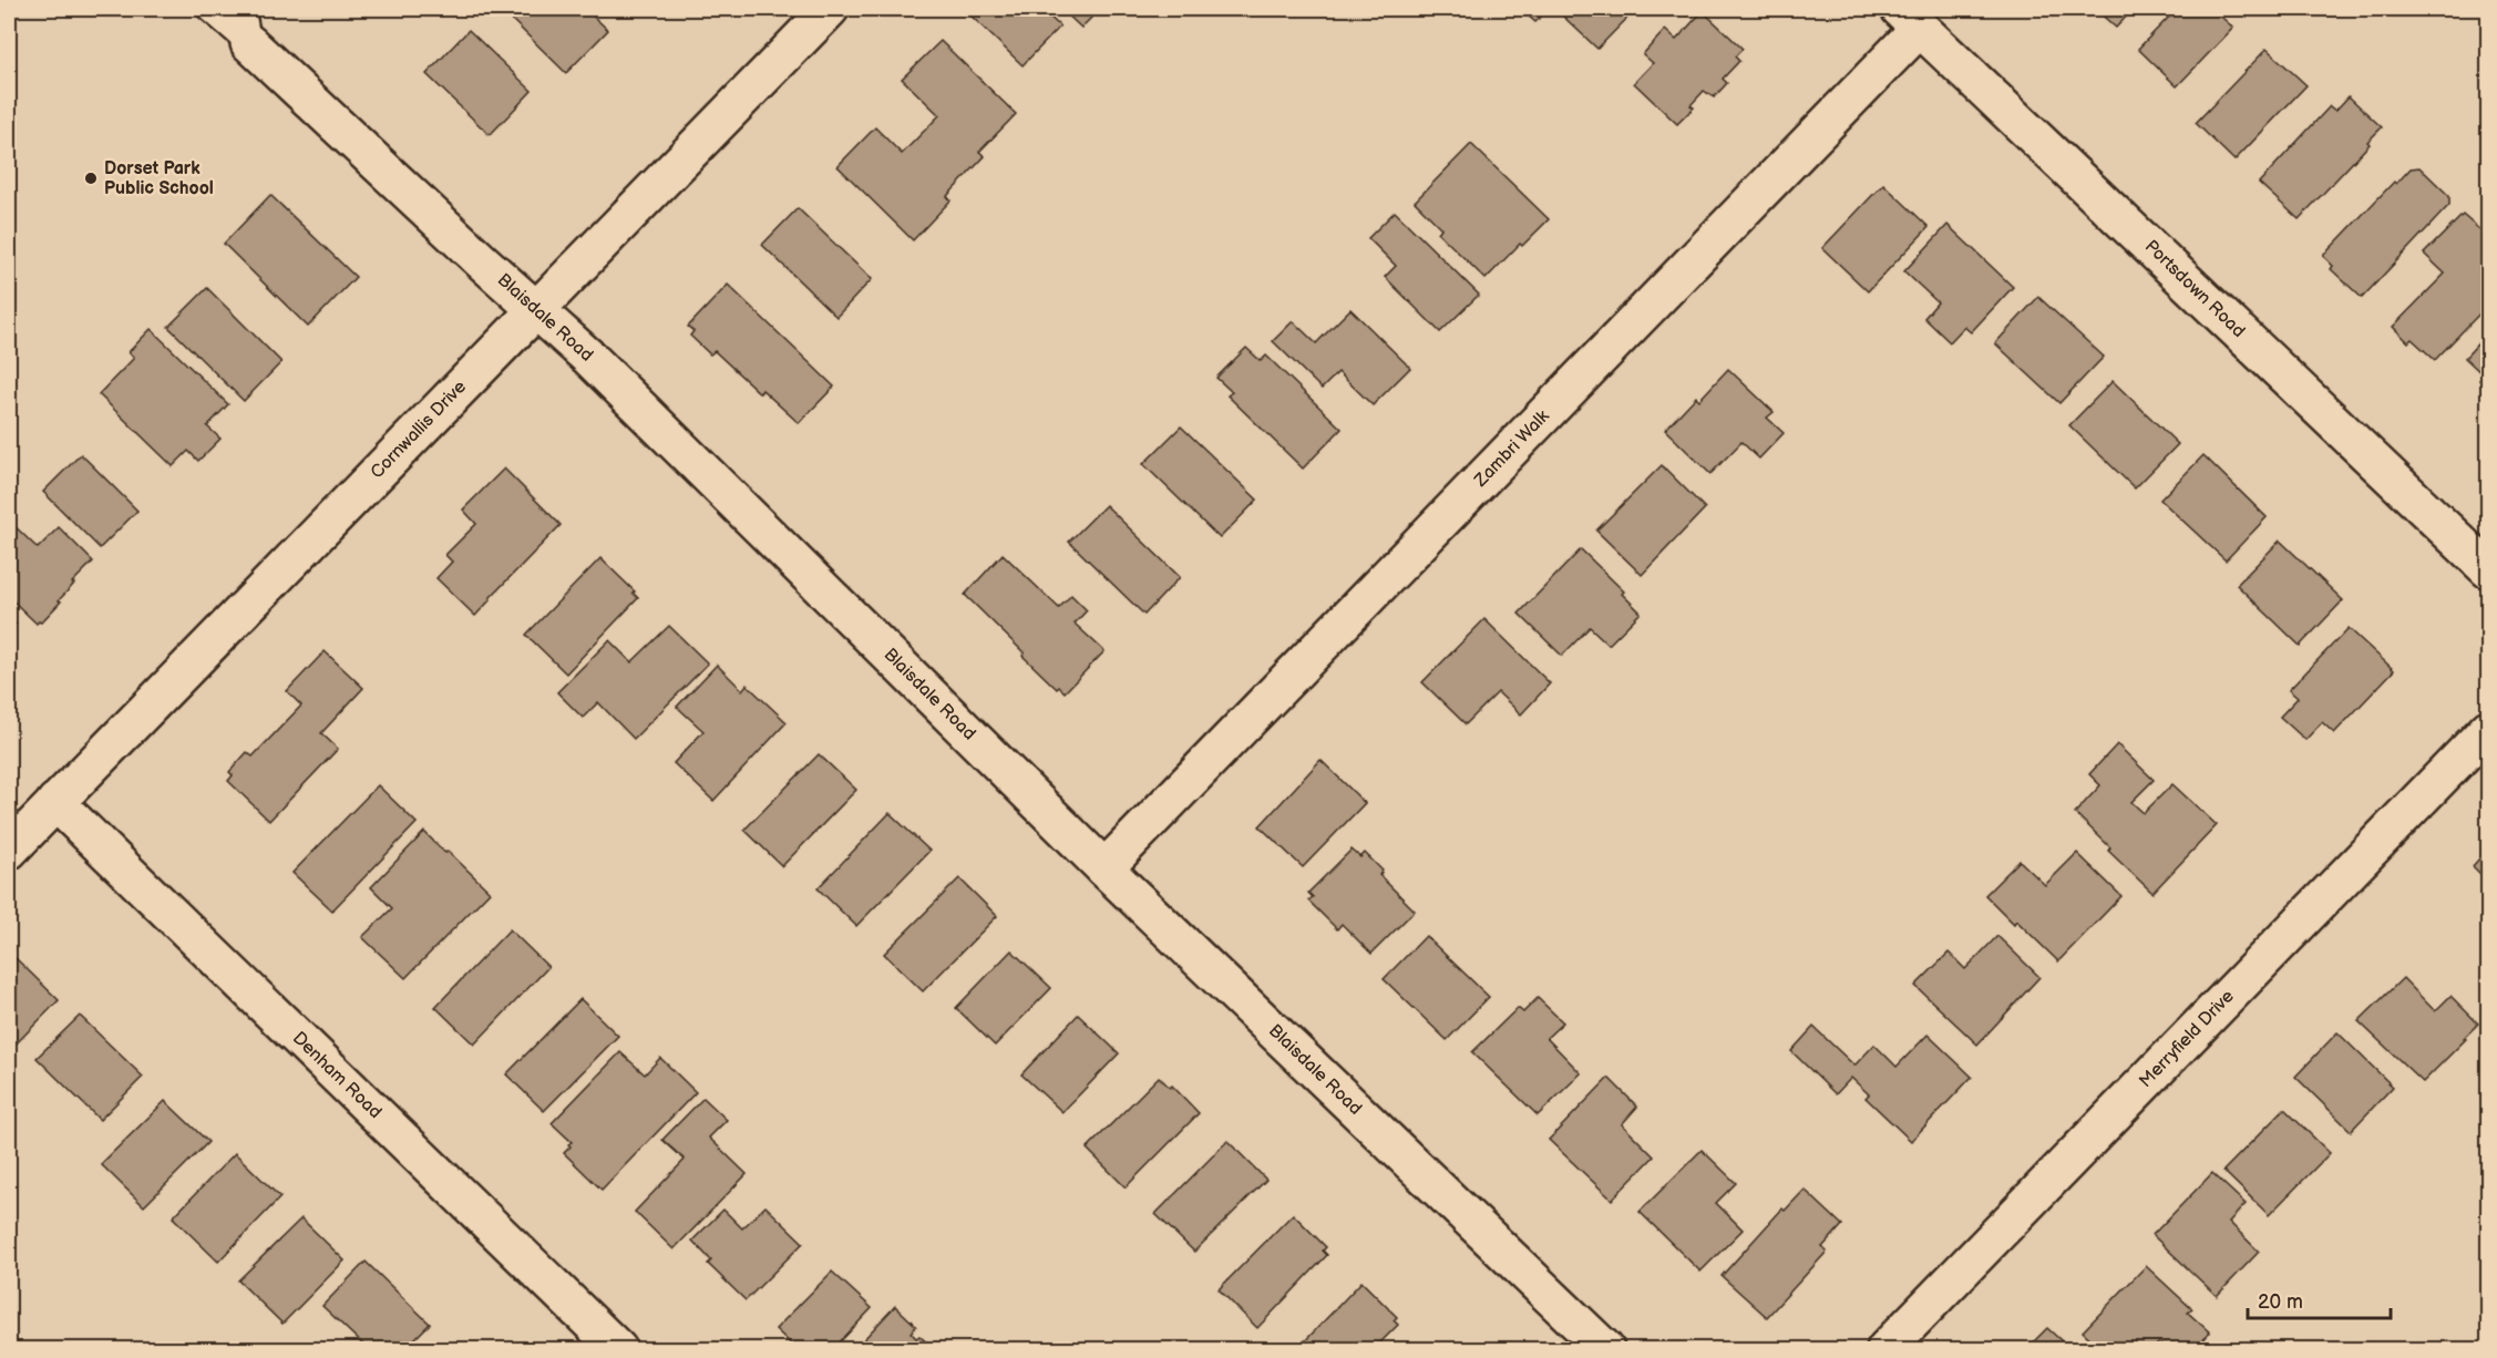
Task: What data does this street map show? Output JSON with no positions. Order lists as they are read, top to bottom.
{
  "streets": {
    "street": [
      "Portsdown Road",
      "Blaisdale Road",
      "Cornwallis Drive",
      "Zambri Walk",
      "Merryfield Drive",
      "Denham Road"
    ]
  },
  "crossings": [
    ["Portsdown Road", "Zambri Walk"],
    ["Blaisdale Road", "Cornwallis Drive"],
    ["Blaisdale Road", "Zambri Walk"],
    ["Cornwallis Drive", "Denham Road"]
  ],
  "places": ["Dorset Park Public School"],
  "scale_bar": "20 m"
}
